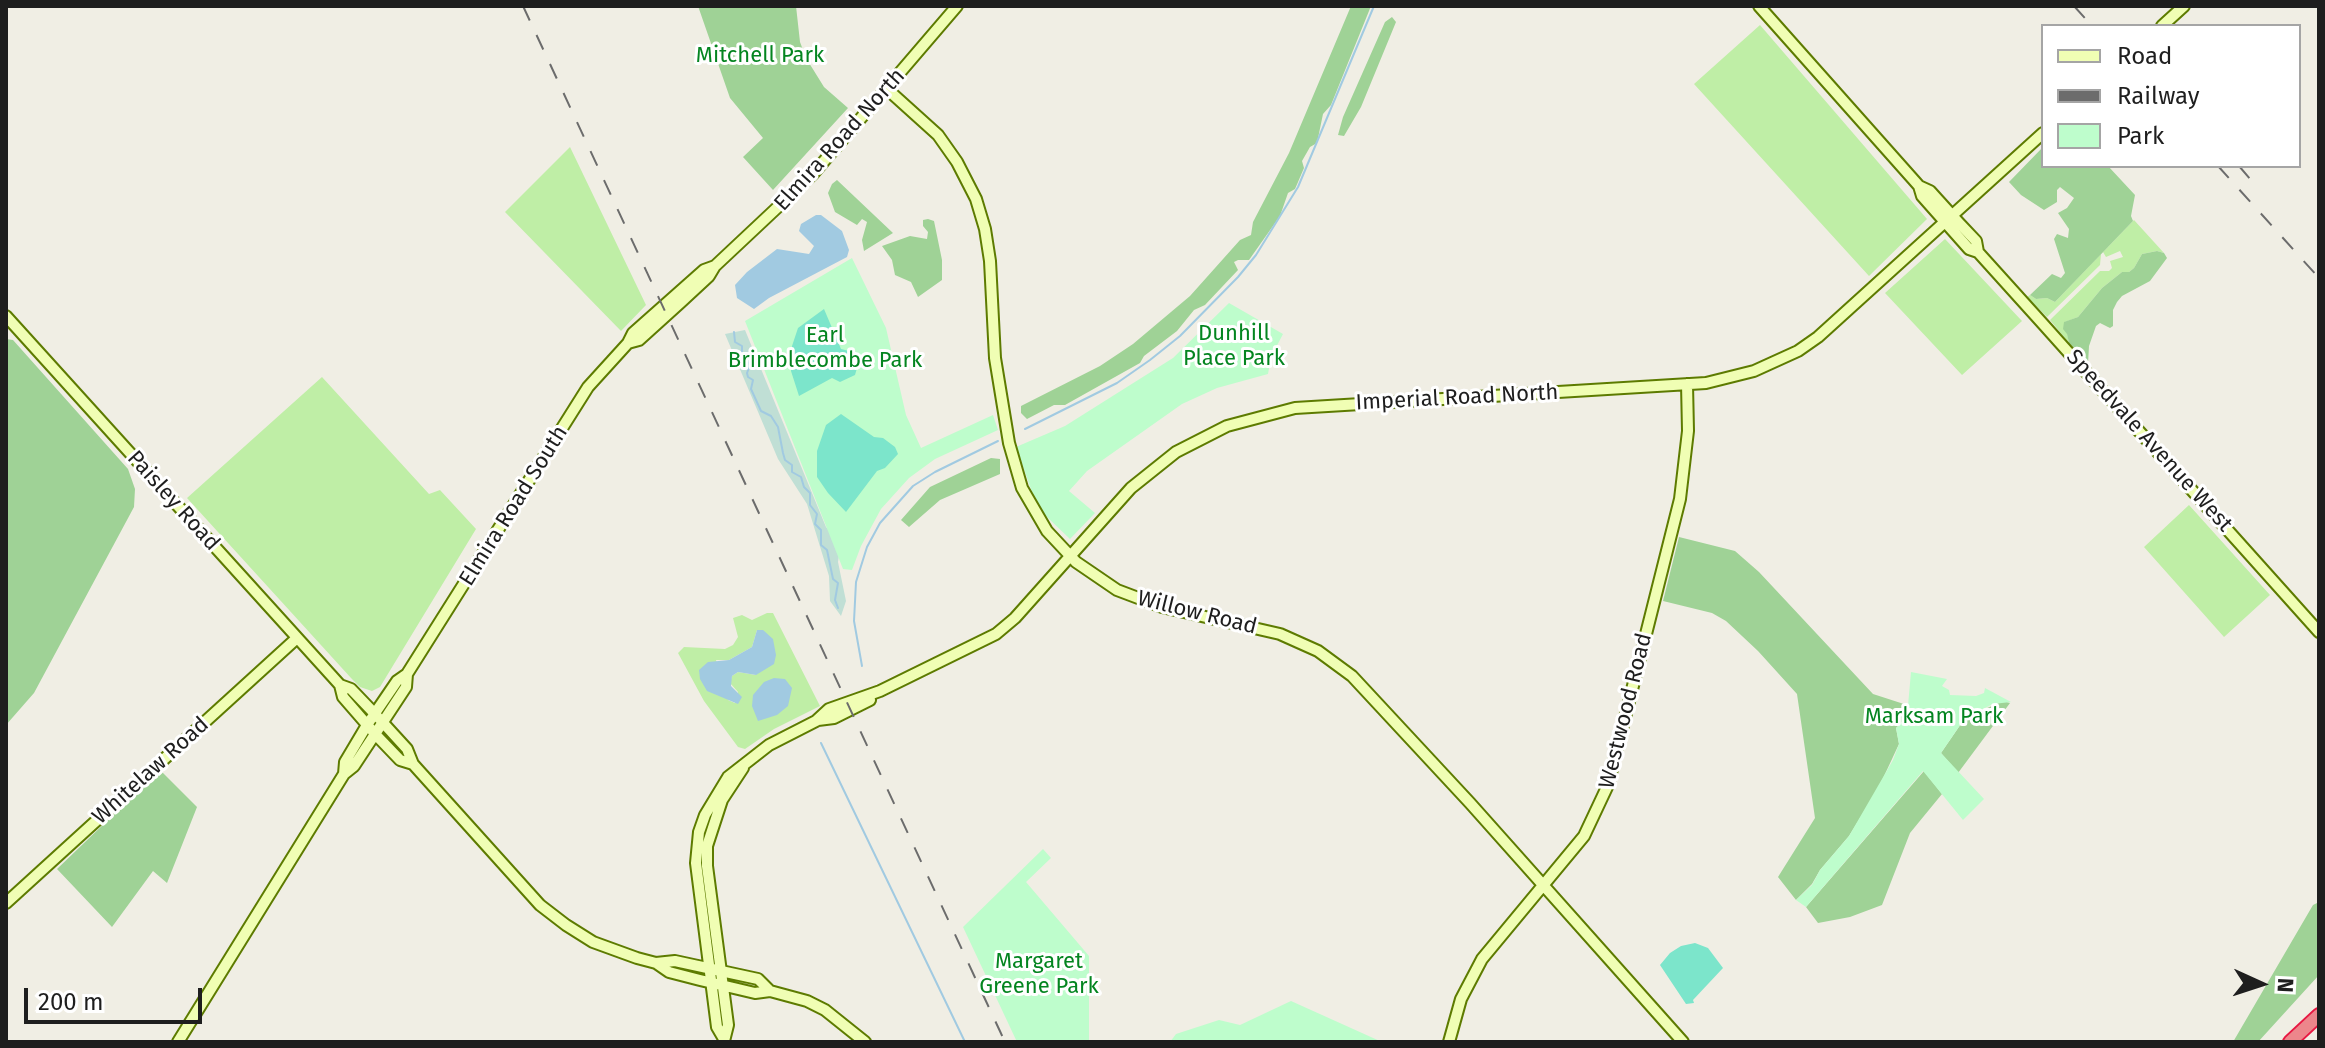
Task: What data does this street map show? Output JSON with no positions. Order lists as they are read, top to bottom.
{
  "streets": {
    "street": [
      "Elmira Road North",
      "Imperial Road North",
      "Speedvale Avenue West",
      "Paisley Road",
      "Elmira Road South",
      "Willow Road",
      "Westwood Road",
      "Whitelaw Road"
    ]
  },
  "crossings": [
    ["Elmira Road North", "Elmira Road South"],
    ["Elmira Road North", "Willow Road"],
    ["Imperial Road North", "Speedvale Avenue West"],
    ["Imperial Road North", "Willow Road"],
    ["Imperial Road North", "Westwood Road"],
    ["Paisley Road", "Elmira Road South"],
    ["Paisley Road", "Whitelaw Road"],
    ["Willow Road", "Westwood Road"]
  ],
  "parks": [
    "Mitchell Park",
    "Dunhill Place Park",
    "Earl Brimblecombe Park",
    "Marksam Park",
    "Margaret Greene Park"
  ],
  "legend": ["Road", "Railway", "Park"],
  "scale_bar": "200 m",
  "north": "right"
}
